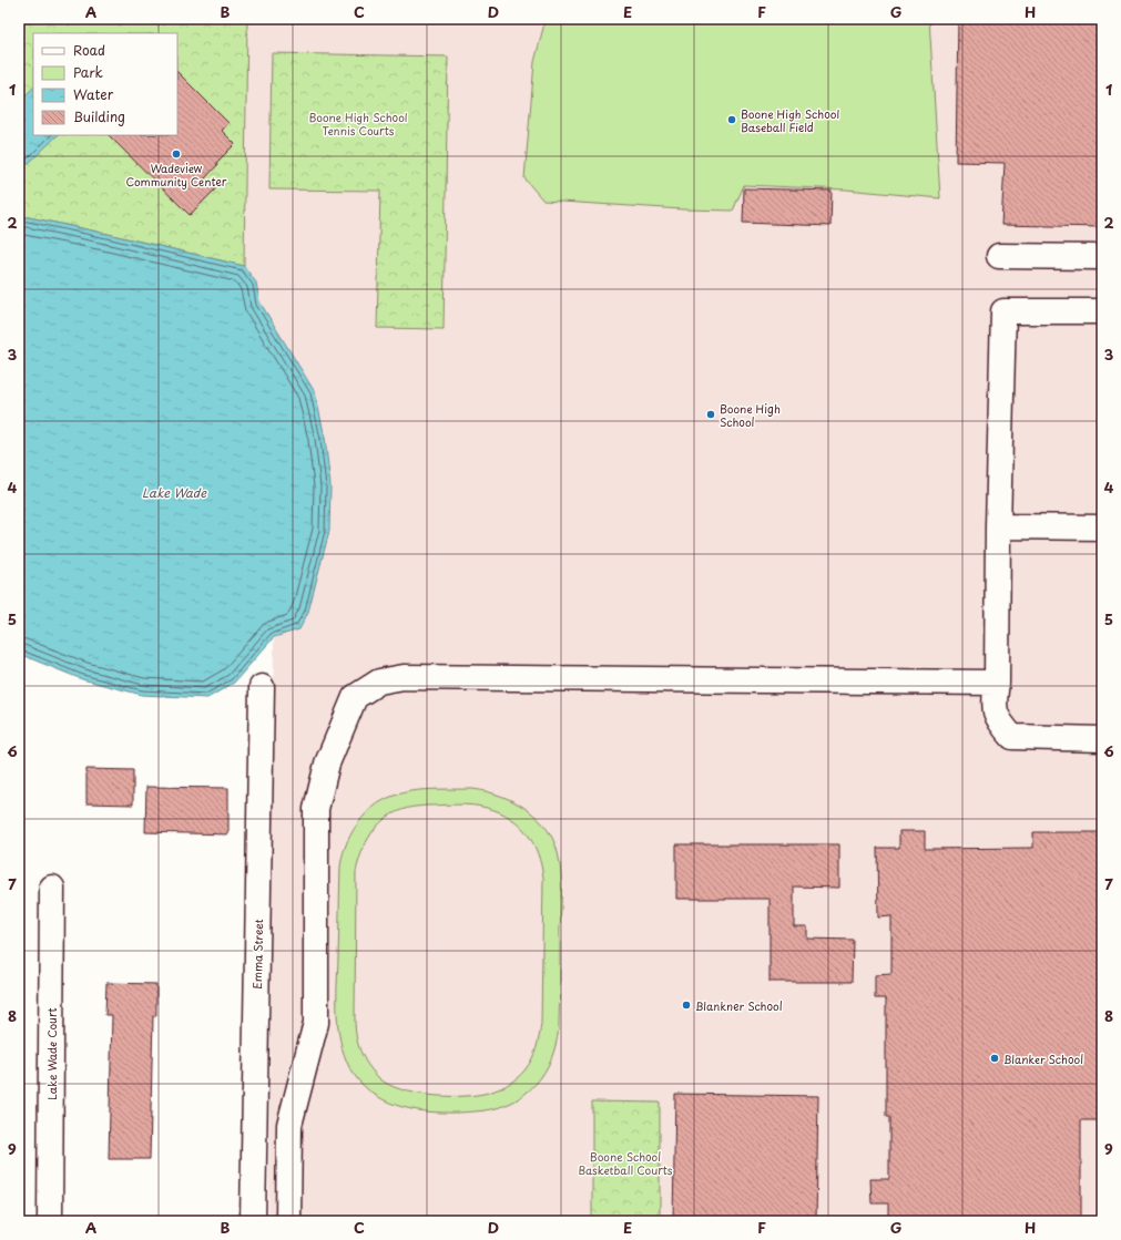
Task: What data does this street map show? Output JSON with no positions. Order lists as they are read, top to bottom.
{
  "streets": {
    "street": ["Emma Street", "Lake Wade Court"]
  },
  "water": ["Lake Wade"],
  "parks": ["Boone High School Tennis Courts", "Boone School Basketball Courts"],
  "places": [
    "Boone High School Baseball Field",
    "Wadeview Community Center",
    "Boone High School",
    "Blankner School",
    "Blanker School"
  ],
  "legend": [
    "Road",
    "Park",
    "Water",
    "Building"
  ],
  "grid": {
    "columns": [
      "A",
      "B",
      "C",
      "D",
      "E",
      "F",
      "G",
      "H"
    ],
    "rows": [
      "1",
      "2",
      "3",
      "4",
      "5",
      "6",
      "7",
      "8",
      "9"
    ]
  }
}
